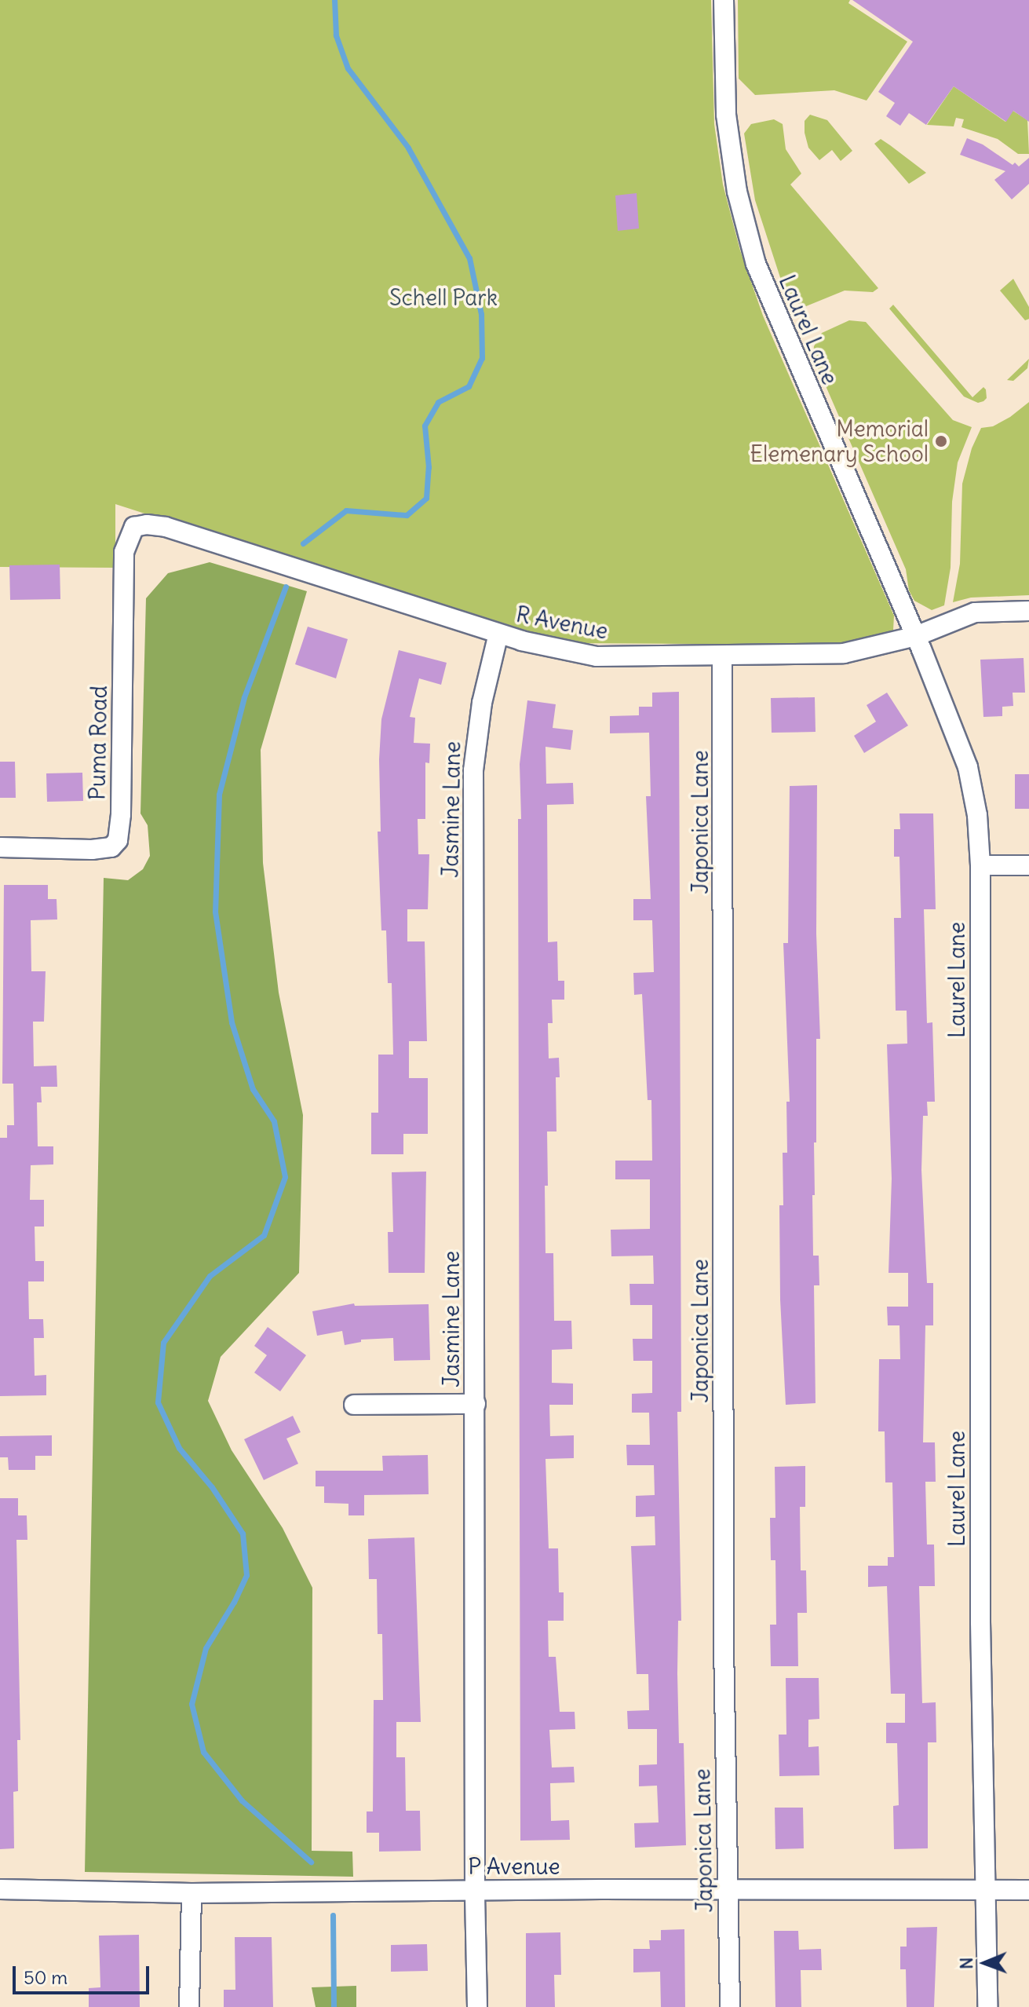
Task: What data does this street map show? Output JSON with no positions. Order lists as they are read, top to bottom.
{
  "streets": {
    "street": [
      "Laurel Lane",
      "R Avenue",
      "Puma Road",
      "Jasmine Lane",
      "Japonica Lane",
      "P Avenue"
    ]
  },
  "crossings": [
    ["Laurel Lane", "R Avenue"],
    ["Laurel Lane", "P Avenue"],
    ["R Avenue", "Puma Road"],
    ["R Avenue", "Jasmine Lane"],
    ["R Avenue", "Japonica Lane"],
    ["Jasmine Lane", "P Avenue"],
    ["Japonica Lane", "P Avenue"]
  ],
  "parks": ["Schell Park"],
  "places": ["Memorial Elemenary School"],
  "scale_bar": "50 m",
  "north": "left"
}
